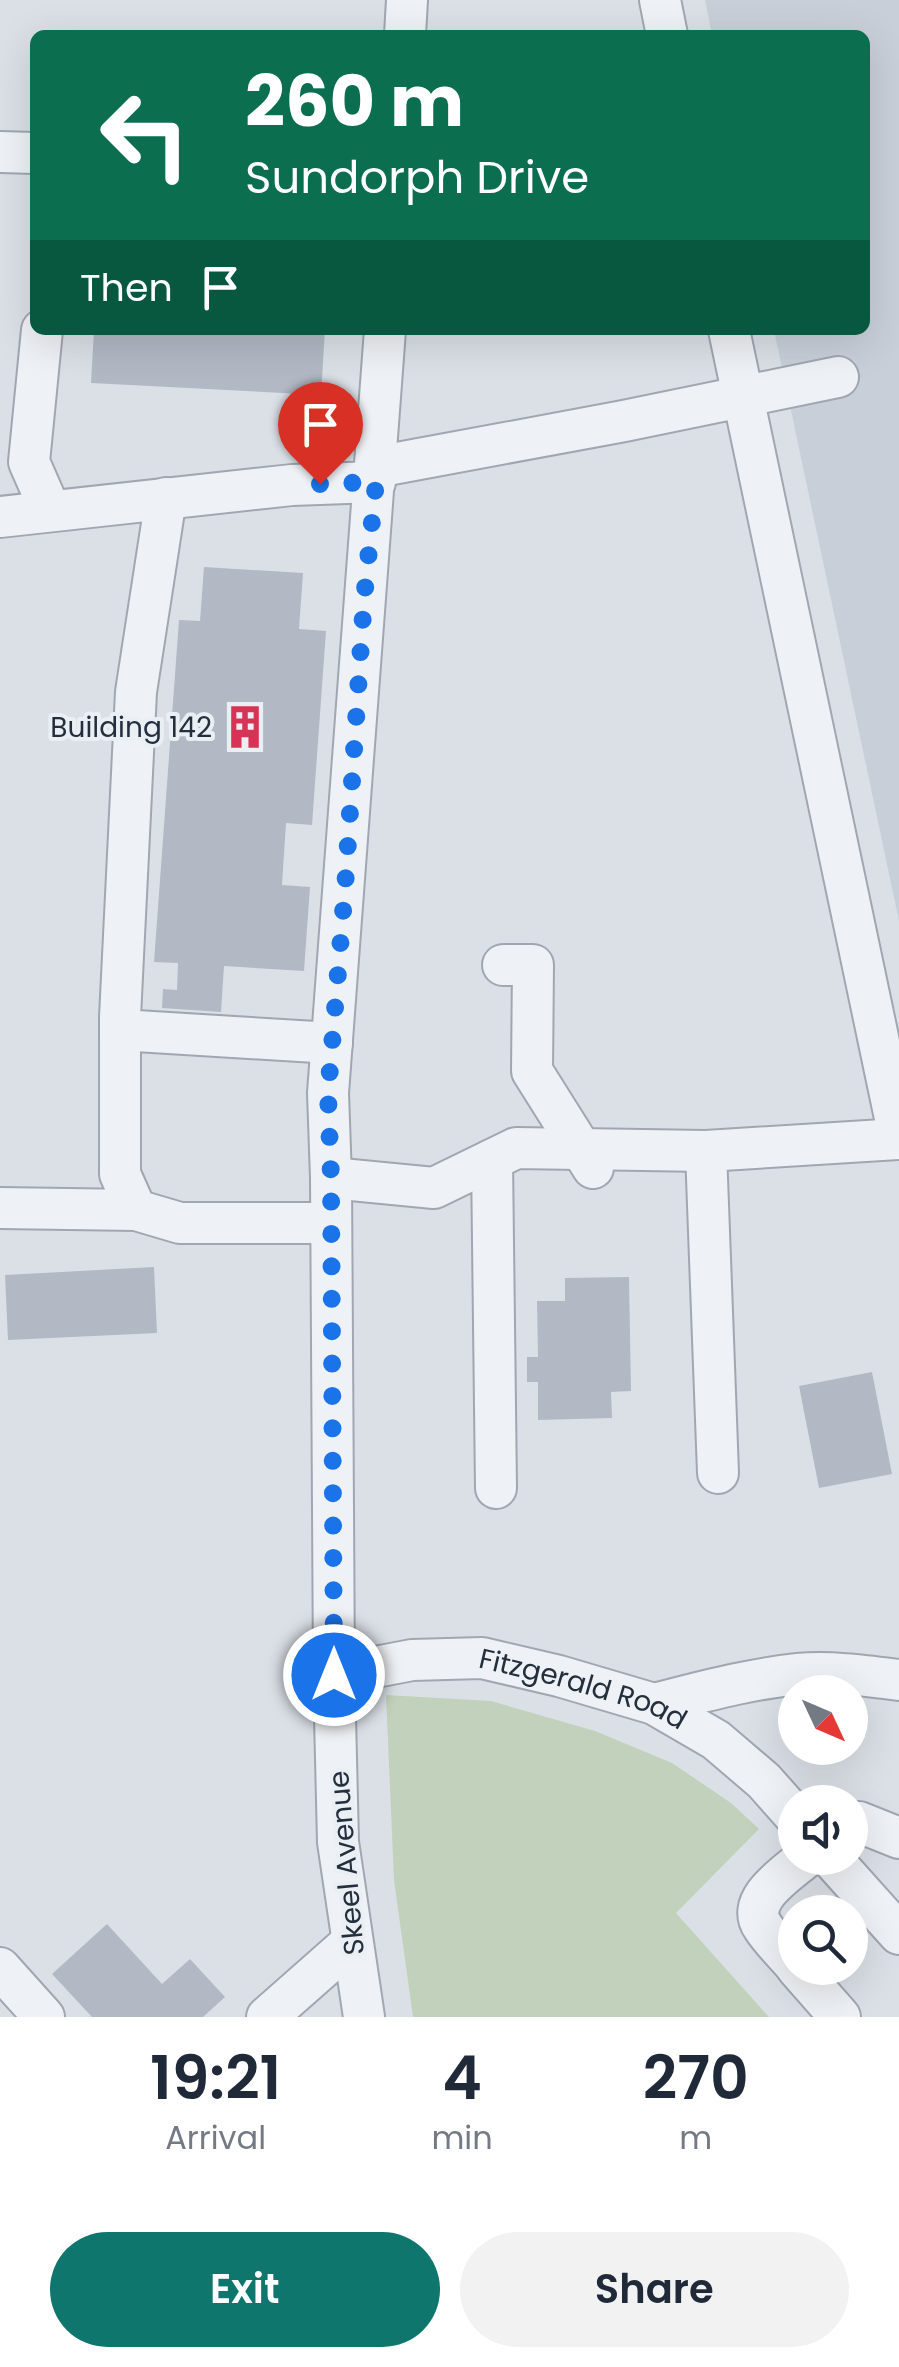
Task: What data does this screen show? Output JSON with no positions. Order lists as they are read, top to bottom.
{
  "streets": {
    "street": ["Fitzgerald Road", "Skeel Avenue"]
  },
  "crossings": [
    ["Fitzgerald Road", "Skeel Avenue"]
  ],
  "places": {
    "building": ["Building 142"]
  },
  "north": "bottom right",
  "page": {
    "turn": ["260 m", "Sundorph Drive"],
    "then": "Then",
    "eta": [
      "19:21",
      "Arrival",
      "4",
      "min",
      "270",
      "m"
    ],
    "buttons": ["Exit", "Share"]
  }
}
